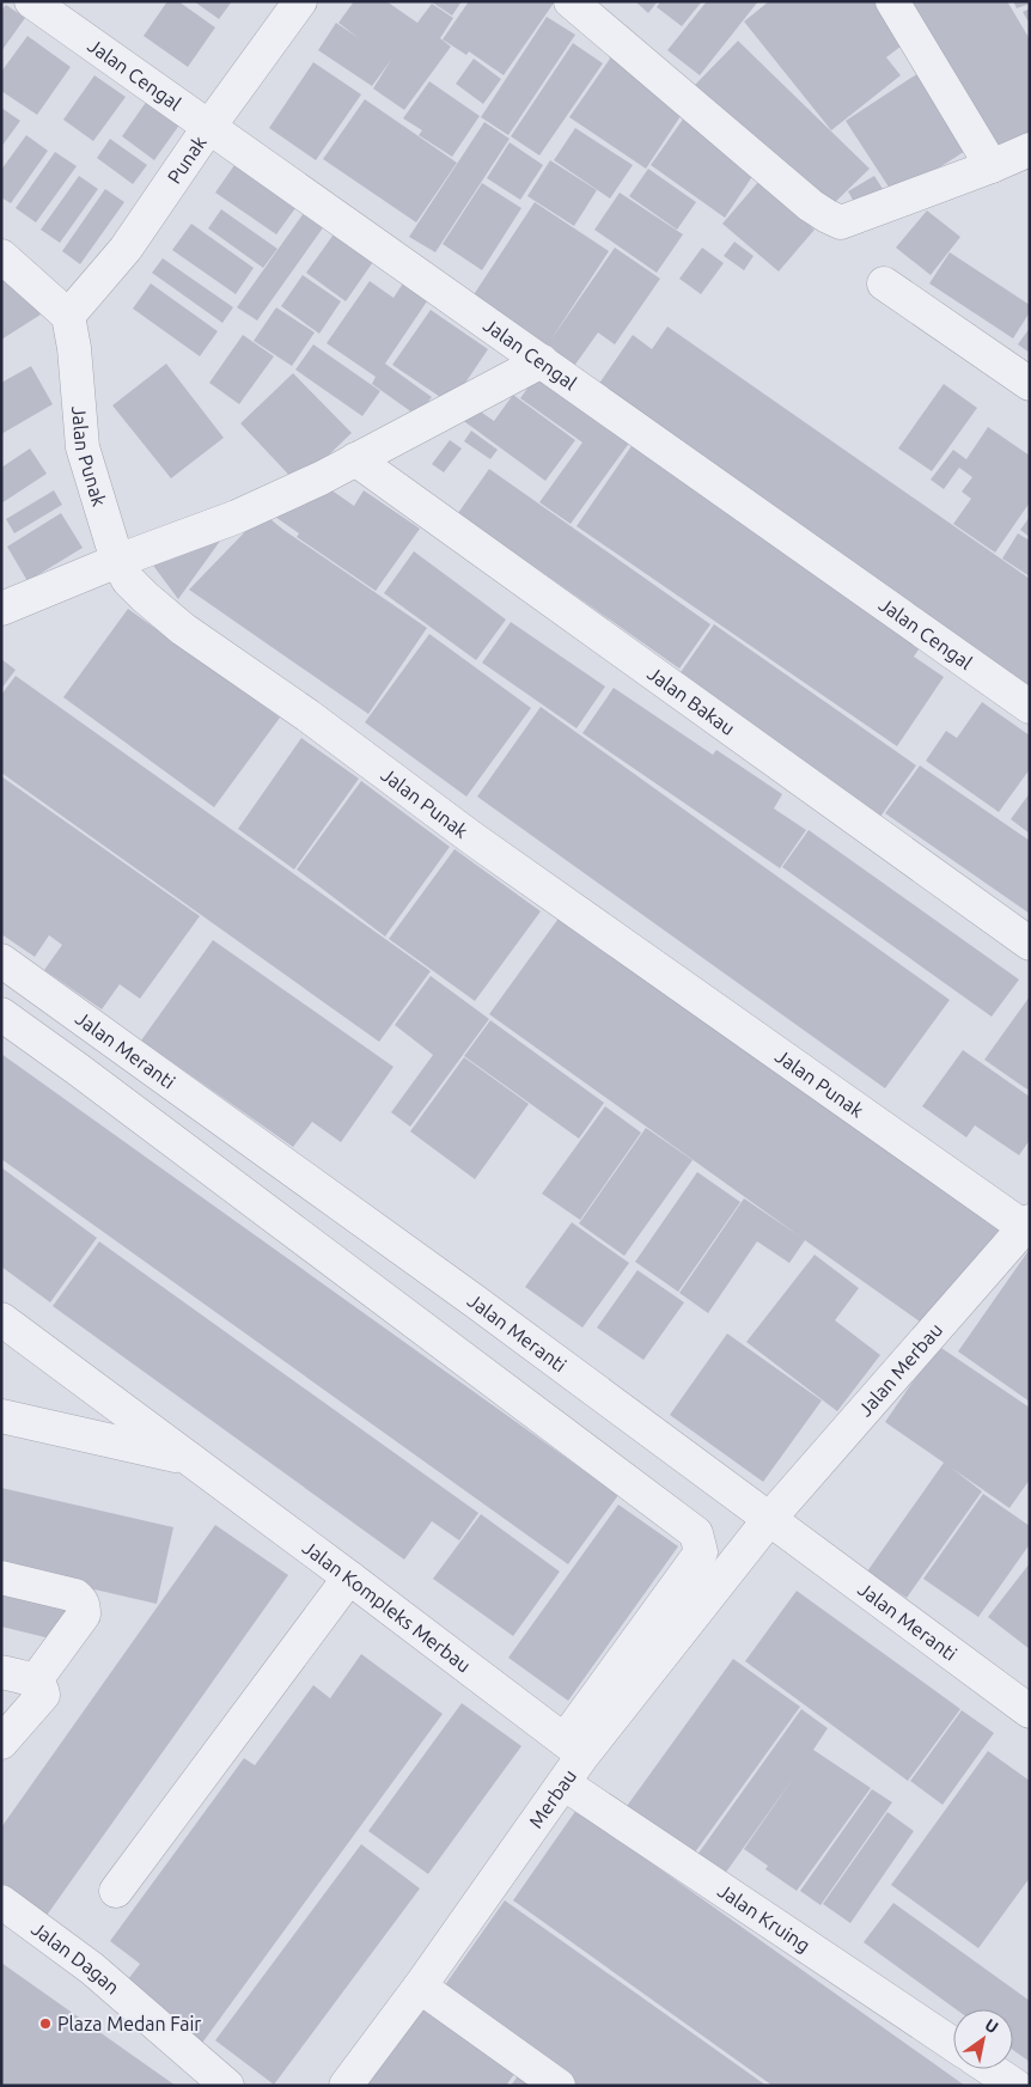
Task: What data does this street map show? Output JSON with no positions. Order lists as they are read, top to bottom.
{
  "streets": {
    "street": [
      "Jalan Cengal",
      "Punak",
      "Jalan Punak",
      "Jalan Bakau",
      "Jalan Meranti",
      "Jalan Merbau",
      "Jalan Kompleks Merbau",
      "Merbau",
      "Jalan Kruing",
      "Jalan Dagan"
    ]
  },
  "crossings": [
    ["Jalan Cengal", "Punak"],
    ["Punak", "Jalan Punak"],
    ["Jalan Punak", "Jalan Merbau"],
    ["Jalan Meranti", "Jalan Merbau"],
    ["Jalan Meranti", "Merbau"],
    ["Jalan Merbau", "Merbau"],
    ["Jalan Kompleks Merbau", "Merbau"],
    ["Merbau", "Jalan Kruing"]
  ],
  "places": ["Plaza Medan Fair"],
  "north": "top right"
}
